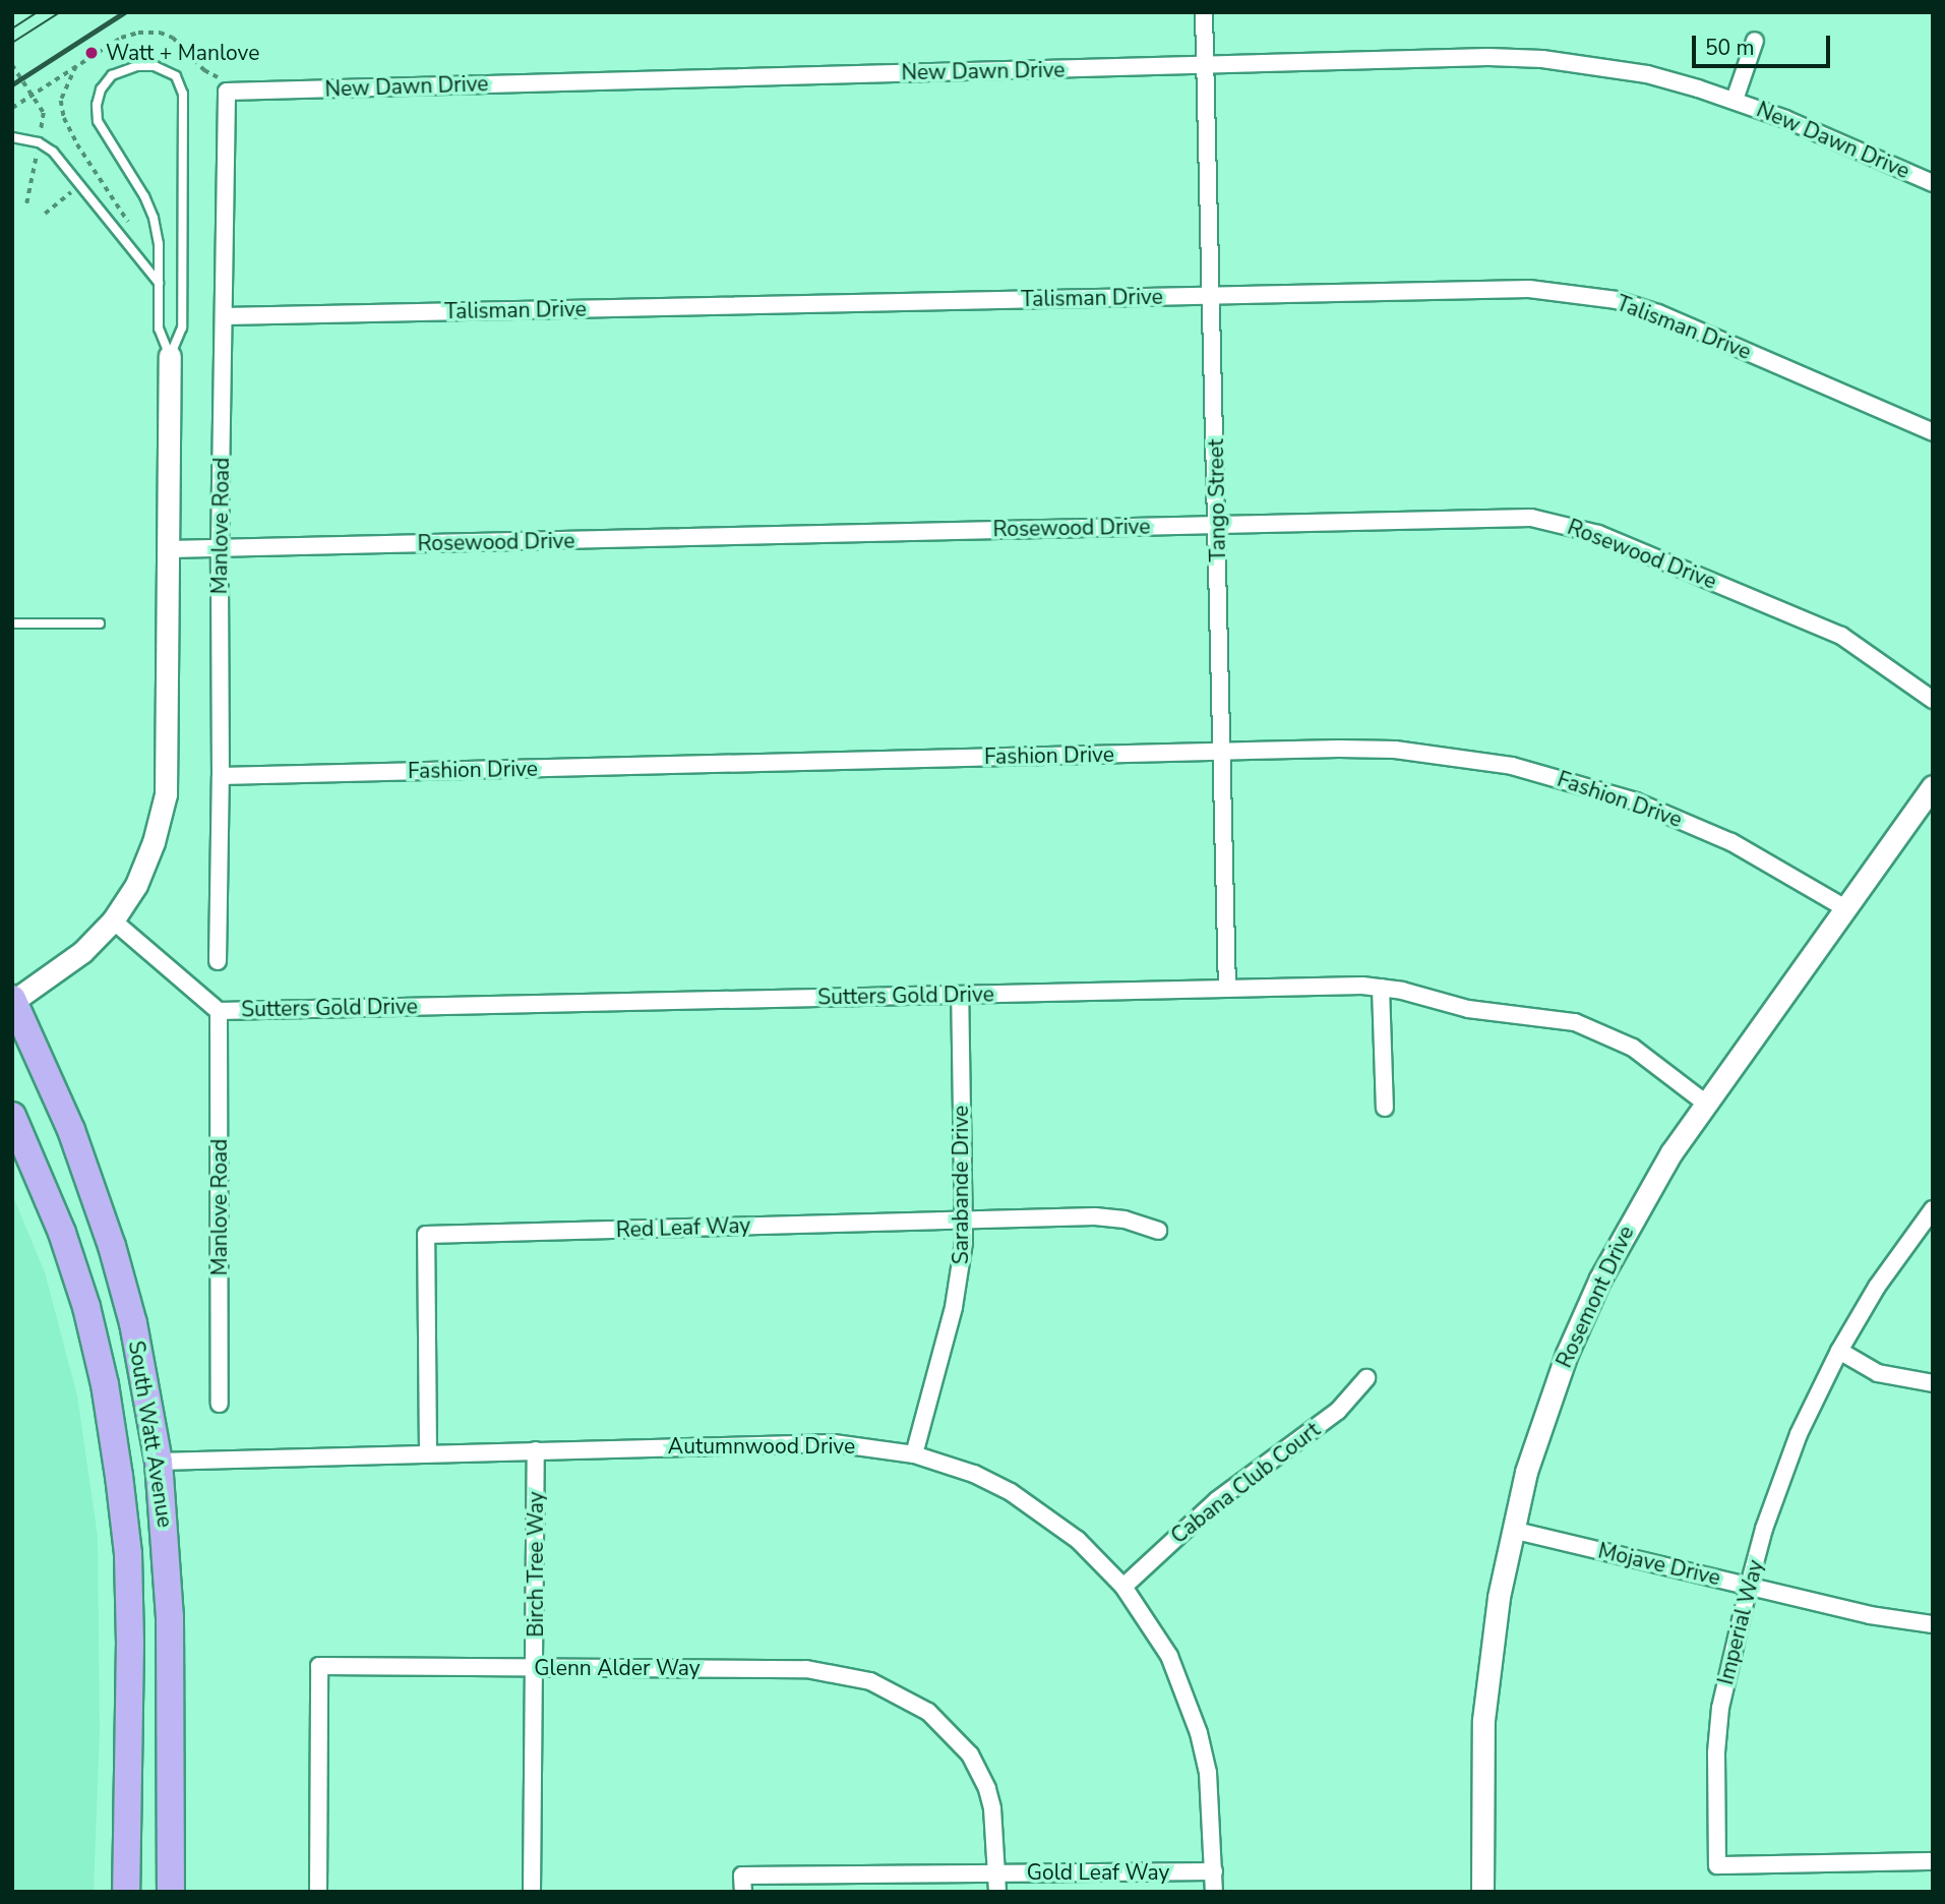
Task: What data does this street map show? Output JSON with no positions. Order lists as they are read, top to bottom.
{
  "streets": {
    "main road": ["South Watt Avenue"],
    "street": [
      "New Dawn Drive",
      "Talisman Drive",
      "Tango Street",
      "Manlove Road",
      "Rosewood Drive",
      "Fashion Drive",
      "Sutters Gold Drive",
      "Sarabande Drive",
      "Red Leaf Way",
      "Rosemont Drive",
      "Autumnwood Drive",
      "Cabana Club Court",
      "Birch Tree Way",
      "Mojave Drive",
      "Imperial Way",
      "Glenn Alder Way",
      "Gold Leaf Way"
    ]
  },
  "crossings": [
    ["New Dawn Drive", "Tango Street"],
    ["New Dawn Drive", "Manlove Road"],
    ["Talisman Drive", "Tango Street"],
    ["Talisman Drive", "Manlove Road"],
    ["Tango Street", "Rosewood Drive"],
    ["Tango Street", "Fashion Drive"],
    ["Tango Street", "Sutters Gold Drive"],
    ["Manlove Road", "Rosewood Drive"],
    ["Manlove Road", "Fashion Drive"],
    ["Manlove Road", "Sutters Gold Drive"],
    ["Fashion Drive", "Rosemont Drive"],
    ["Sutters Gold Drive", "Sarabande Drive"],
    ["Sutters Gold Drive", "Rosemont Drive"],
    ["Sarabande Drive", "Red Leaf Way"],
    ["Sarabande Drive", "Autumnwood Drive"],
    ["Red Leaf Way", "Autumnwood Drive"],
    ["Rosemont Drive", "Mojave Drive"],
    ["South Watt Avenue", "Autumnwood Drive"],
    ["Autumnwood Drive", "Cabana Club Court"],
    ["Autumnwood Drive", "Birch Tree Way"],
    ["Autumnwood Drive", "Gold Leaf Way"],
    ["Birch Tree Way", "Glenn Alder Way"],
    ["Mojave Drive", "Imperial Way"],
    ["Glenn Alder Way", "Gold Leaf Way"]
  ],
  "places": ["Watt + Manlove"],
  "scale_bar": "50 m"
}
